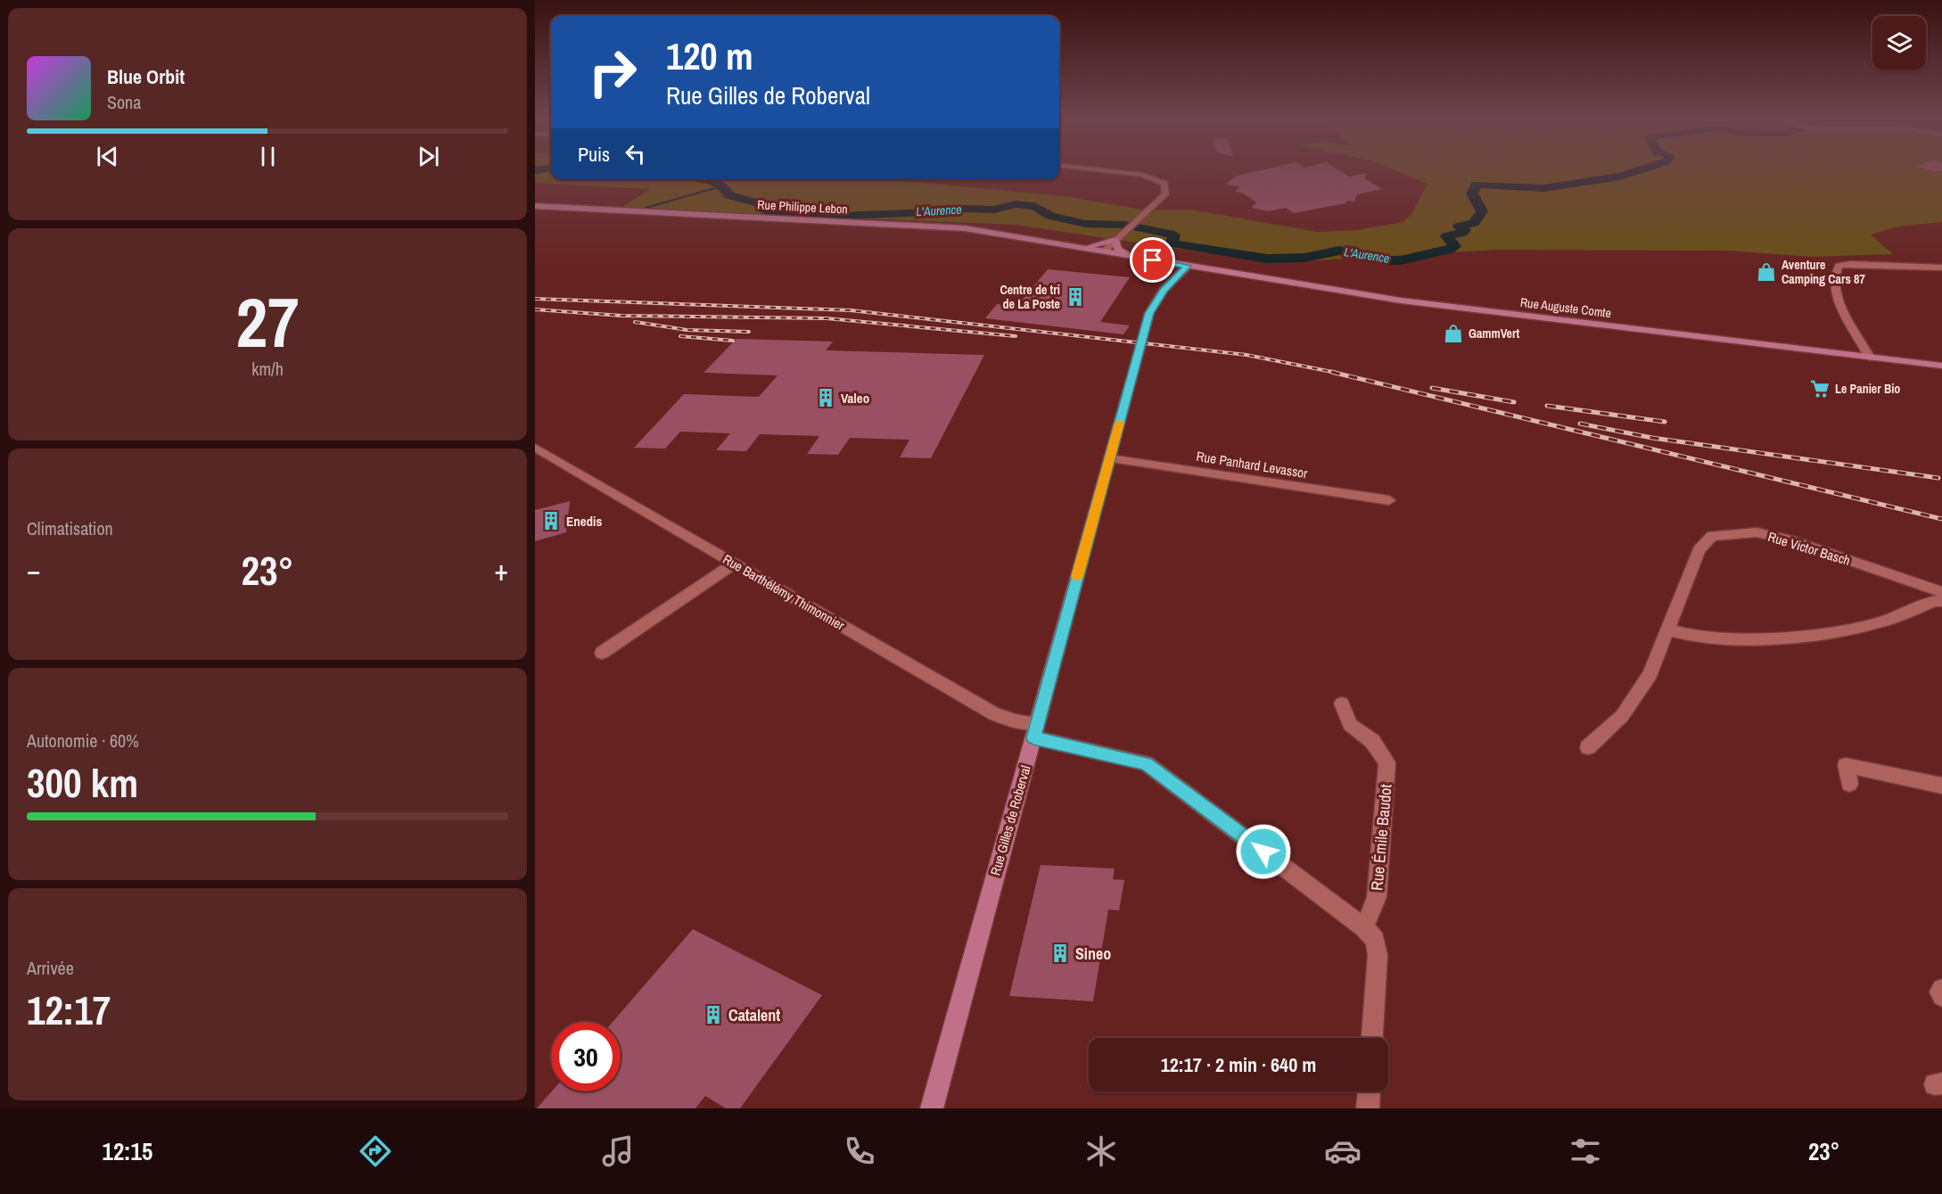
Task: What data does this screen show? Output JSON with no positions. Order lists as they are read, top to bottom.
{
  "streets": {
    "street": [
      "Rue Philippe Lebon",
      "Rue Auguste Comte",
      "Rue Panhard Levassor",
      "Rue Victor Basch",
      "Rue Barthélémy Thimonnier",
      "Rue Gilles de Roberval",
      "Rue Émile Baudot"
    ]
  },
  "crossings": [
    ["Rue Philippe Lebon", "Rue Auguste Comte"],
    ["Rue Philippe Lebon", "Rue Gilles de Roberval"],
    ["Rue Auguste Comte", "Rue Gilles de Roberval"],
    ["Rue Panhard Levassor", "Rue Gilles de Roberval"],
    ["Rue Barthélémy Thimonnier", "Rue Gilles de Roberval"],
    ["Rue Barthélémy Thimonnier", "Rue Émile Baudot"]
  ],
  "water": ["L'Aurence"],
  "places": {
    "shop": ["Aventure Camping Cars 87", "GammVert"],
    "building": [
      "Centre de tri de La Poste",
      "Valeo",
      "Enedis",
      "Sineo",
      "Catalent"
    ],
    "supermarket": ["Le Panier Bio"]
  },
  "page": {
    "turn": ["120 m", "Rue Gilles de Roberval"],
    "song": ["Blue Orbit", "Sona"],
    "then": "Puis",
    "tile": [
      ["27", "km/h"],
      "Climatisation",
      ["Autonomie · 60%", "300 km"],
      ["Arrivée", "12:17"]
    ],
    "heat": ["−", "23°", "+"],
    "limit": "30",
    "trip": "12:17 · 2 min · 640 m",
    "tabs": ["12:15", "23°"]
  }
}
